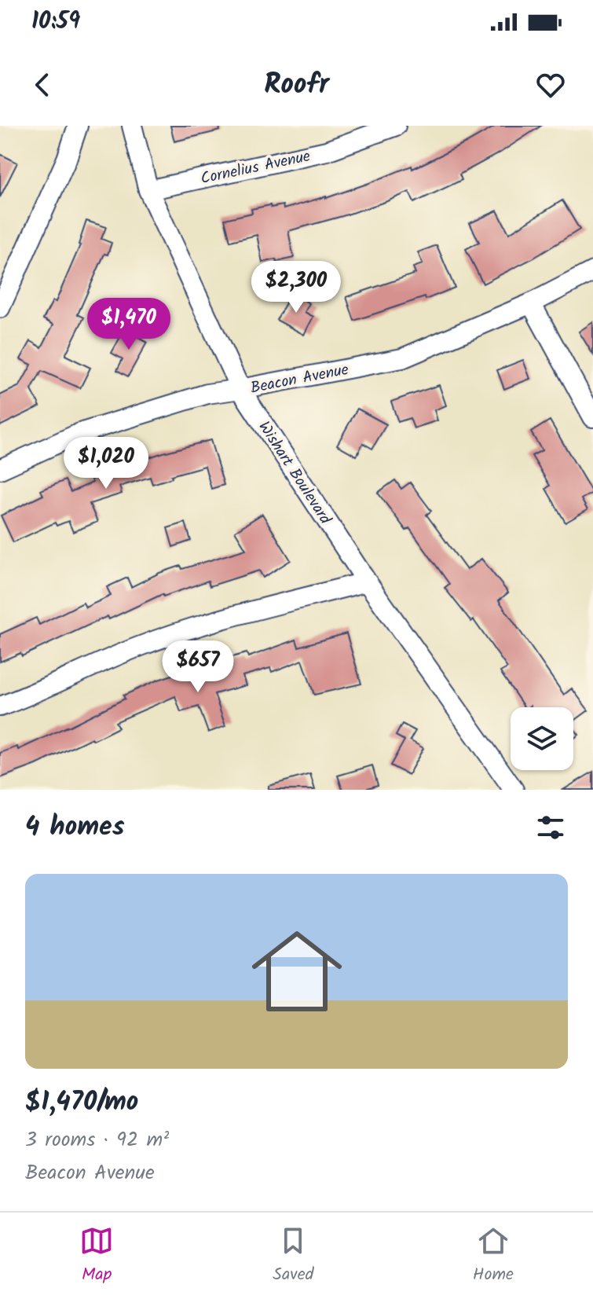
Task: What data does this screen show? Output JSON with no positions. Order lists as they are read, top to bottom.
{
  "streets": {
    "street": ["Cornelius Avenue", "Beacon Avenue", "Wishart Boulevard"]
  },
  "crossings": [
    ["Cornelius Avenue", "Wishart Boulevard"],
    ["Beacon Avenue", "Wishart Boulevard"]
  ],
  "page": {
    "status": "10:59",
    "header": "Roofr",
    "price": [
      "$2,300",
      "$1,470",
      "$1,020",
      "$657"
    ],
    "heading": "4 homes",
    "list": [
      {
        "name": "$1,470/mo",
        "note": "3 rooms · 92 m² · Beacon Avenue"
      }
    ],
    "tabs": ["Map", "Saved", "Home"]
  }
}
